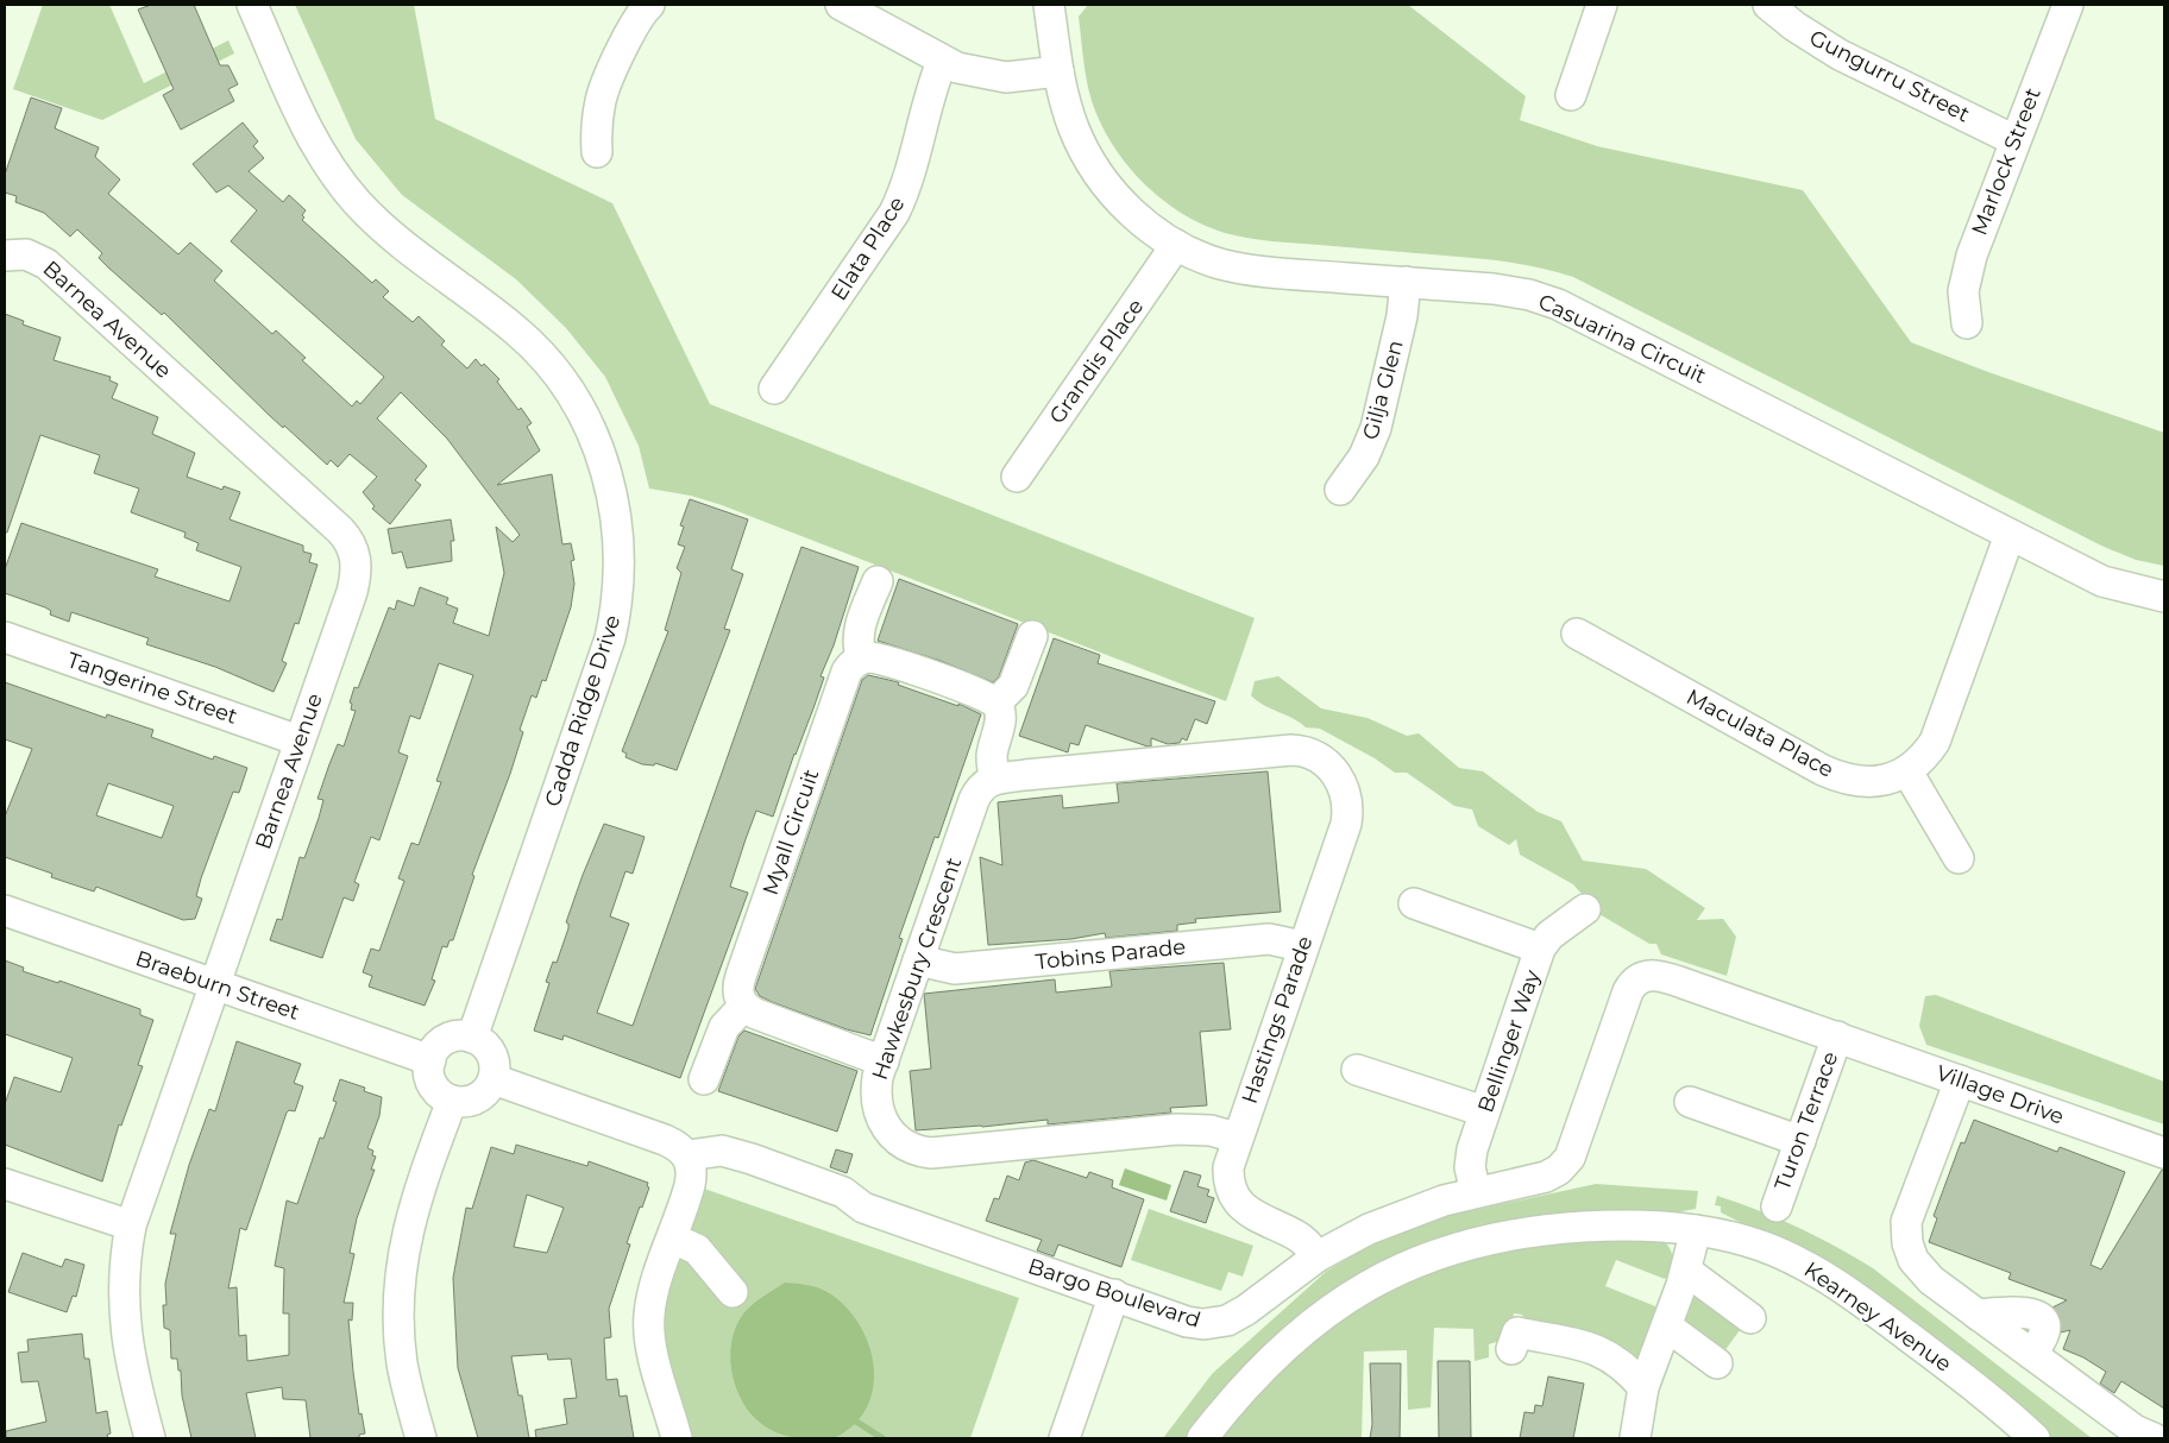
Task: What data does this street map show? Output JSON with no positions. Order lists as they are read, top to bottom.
{
  "streets": {
    "street": [
      "Gungurru Street",
      "Marlock Street",
      "Elata Place",
      "Barnea Avenue",
      "Casuarina Circuit",
      "Grandis Place",
      "Gilja Glen",
      "Tangerine Street",
      "Cadda Ridge Drive",
      "Maculata Place",
      "Myall Circuit",
      "Tobins Parade",
      "Hawkesbury Crescent",
      "Braeburn Street",
      "Hastings Parade",
      "Bellinger Way",
      "Village Drive",
      "Turon Terrace",
      "Bargo Boulevard",
      "Kearney Avenue"
    ]
  },
  "crossings": [
    ["Gungurru Street", "Marlock Street"],
    ["Barnea Avenue", "Tangerine Street"],
    ["Barnea Avenue", "Braeburn Street"],
    ["Casuarina Circuit", "Grandis Place"],
    ["Casuarina Circuit", "Gilja Glen"],
    ["Casuarina Circuit", "Maculata Place"],
    ["Cadda Ridge Drive", "Braeburn Street"],
    ["Tobins Parade", "Hawkesbury Crescent"],
    ["Tobins Parade", "Hastings Parade"],
    ["Hawkesbury Crescent", "Hastings Parade"],
    ["Hastings Parade", "Bargo Boulevard"],
    ["Bellinger Way", "Bargo Boulevard"],
    ["Village Drive", "Turon Terrace"],
    ["Village Drive", "Bargo Boulevard"],
    ["Turon Terrace", "Bargo Boulevard"]
  ]
}
